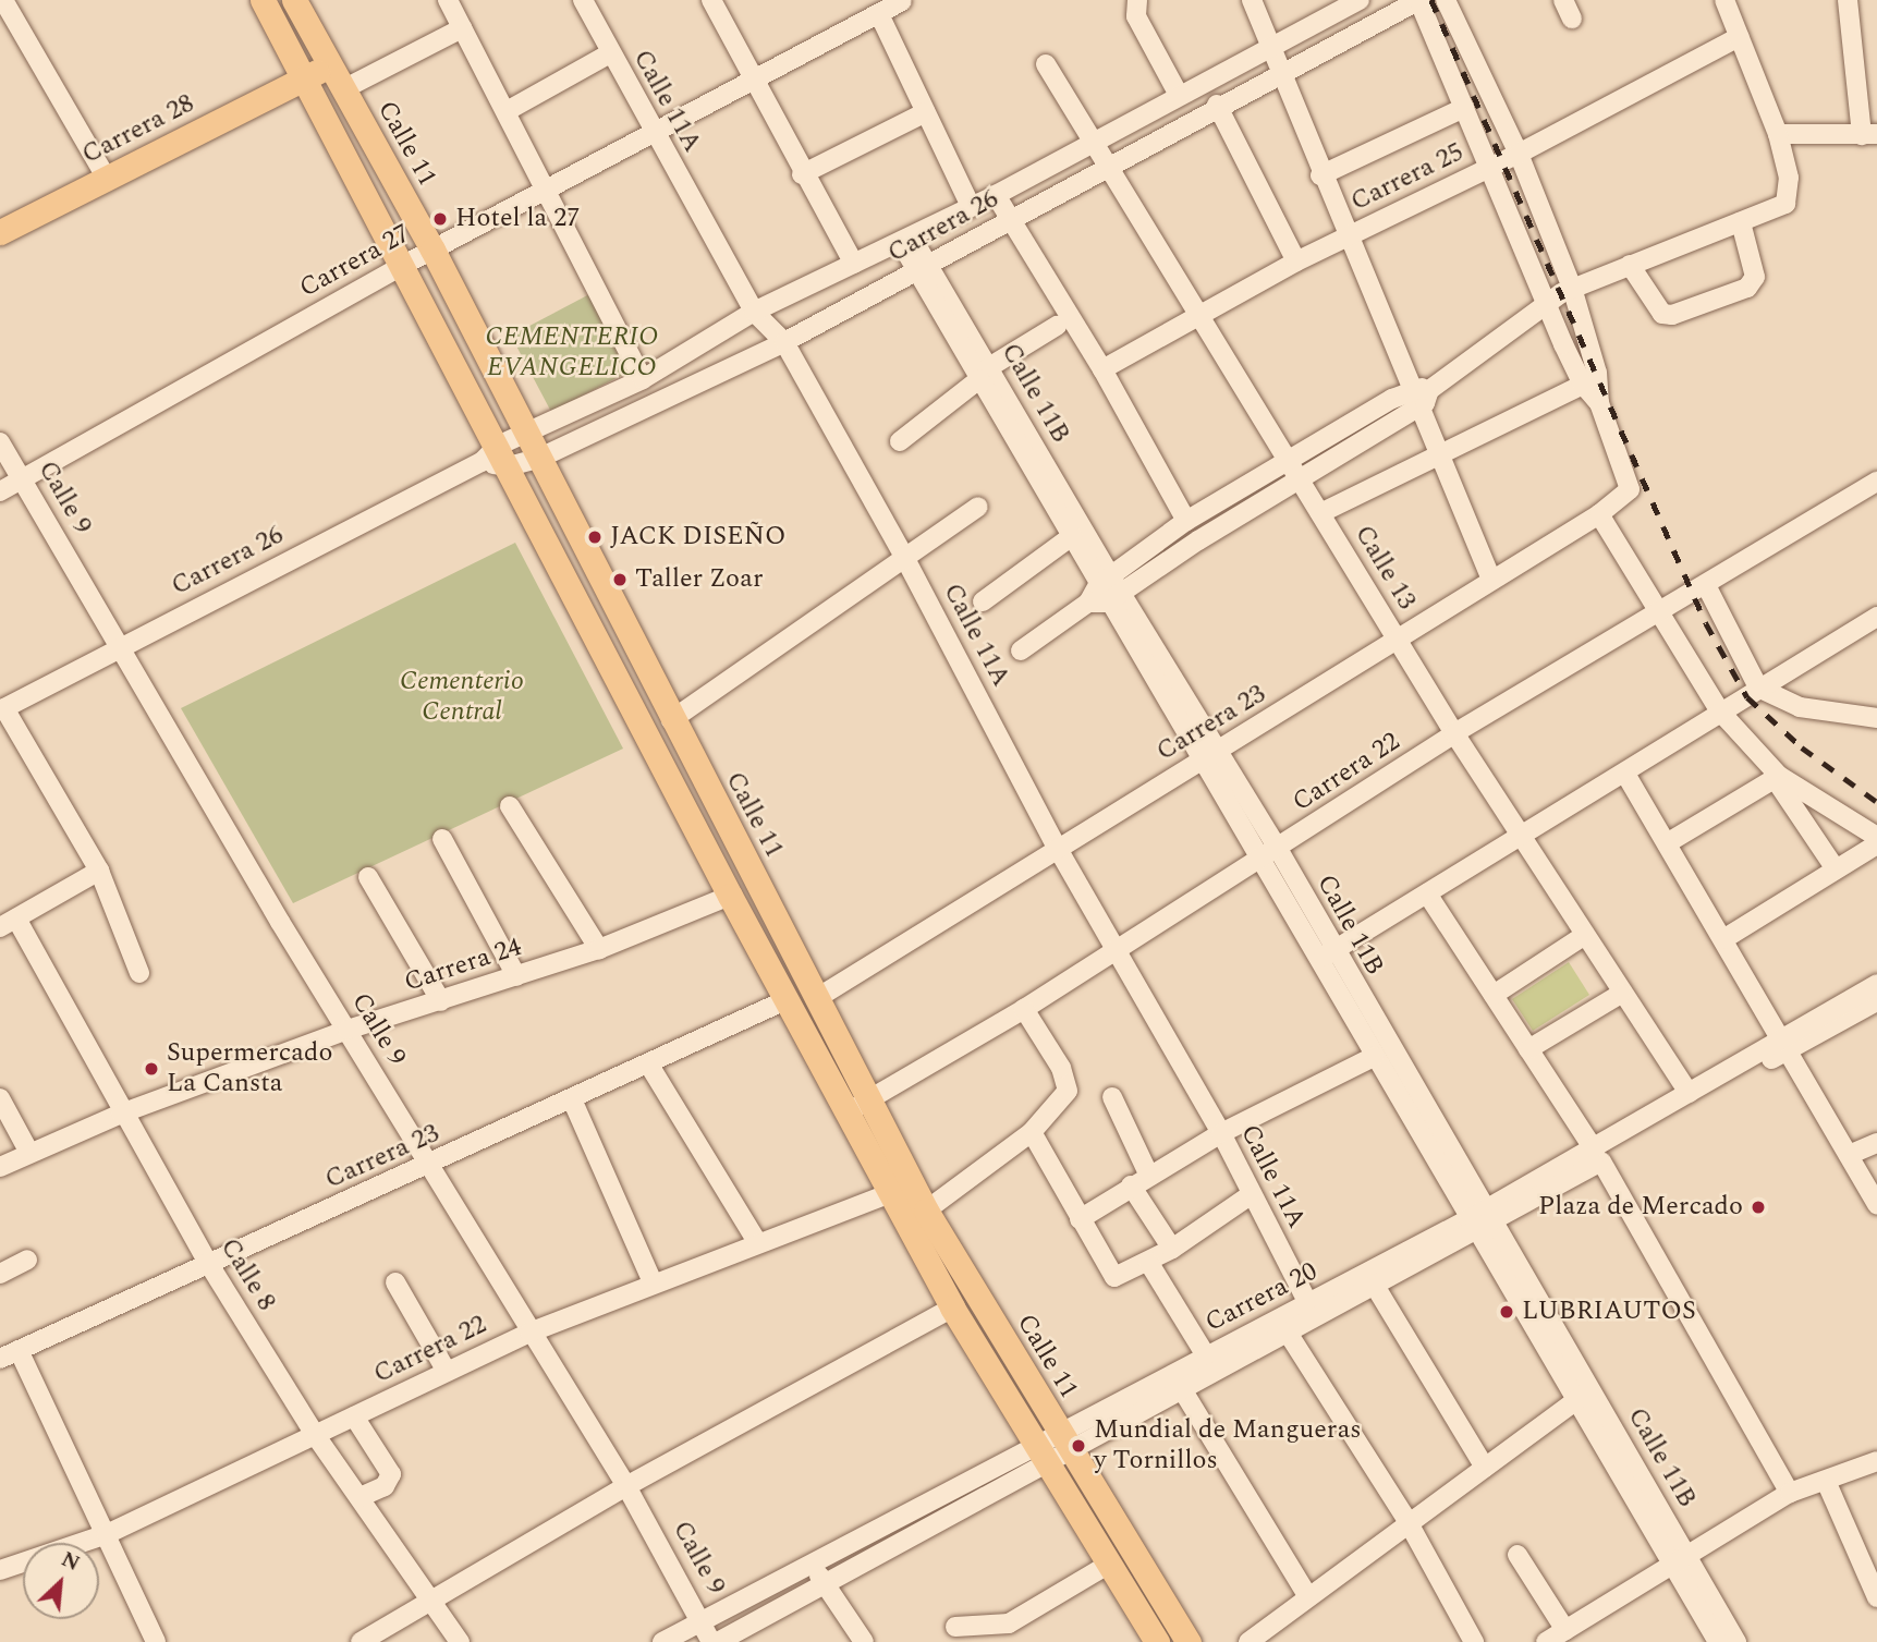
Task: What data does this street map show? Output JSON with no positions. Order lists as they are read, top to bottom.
{
  "streets": {
    "main road": ["Carrera 28", "Calle 11"],
    "street": [
      "Calle 11A",
      "Carrera 25",
      "Carrera 26",
      "Carrera 27",
      "Calle 11B",
      "Calle 9",
      "Calle 13",
      "Carrera 23",
      "Carrera 22",
      "Carrera 24",
      "Calle 8",
      "Carrera 20"
    ]
  },
  "crossings": [
    ["Calle 11A", "Carrera 26"],
    ["Calle 11A", "Carrera 27"],
    ["Calle 11A", "Carrera 23"],
    ["Calle 11A", "Carrera 22"],
    ["Calle 11A", "Carrera 20"],
    ["Carrera 28", "Calle 11"],
    ["Calle 11", "Carrera 26"],
    ["Calle 11", "Carrera 27"],
    ["Calle 11", "Carrera 23"],
    ["Calle 11", "Carrera 22"],
    ["Calle 11", "Carrera 24"],
    ["Calle 11", "Carrera 20"],
    ["Carrera 25", "Calle 13"],
    ["Carrera 26", "Calle 11B"],
    ["Carrera 26", "Calle 9"],
    ["Carrera 26", "Calle 13"],
    ["Carrera 27", "Calle 9"],
    ["Calle 11B", "Carrera 23"],
    ["Calle 11B", "Carrera 22"],
    ["Calle 11B", "Carrera 20"],
    ["Calle 9", "Carrera 23"],
    ["Calle 9", "Carrera 22"],
    ["Calle 9", "Carrera 24"],
    ["Calle 9", "Carrera 20"],
    ["Calle 13", "Carrera 23"],
    ["Calle 13", "Carrera 22"],
    ["Calle 13", "Carrera 20"],
    ["Carrera 23", "Calle 8"],
    ["Carrera 22", "Calle 8"],
    ["Carrera 24", "Calle 8"]
  ],
  "parks": ["CEMENTERIO EVANGELICO", "Cementerio Central"],
  "places": [
    "Hotel la 27",
    "JACK DISEÑO",
    "Taller Zoar",
    "Supermercado La Cansta",
    "Plaza de Mercado",
    "LUBRIAUTOS",
    "Mundial de Mangueras y Tornillos"
  ],
  "north": "top right"
}
